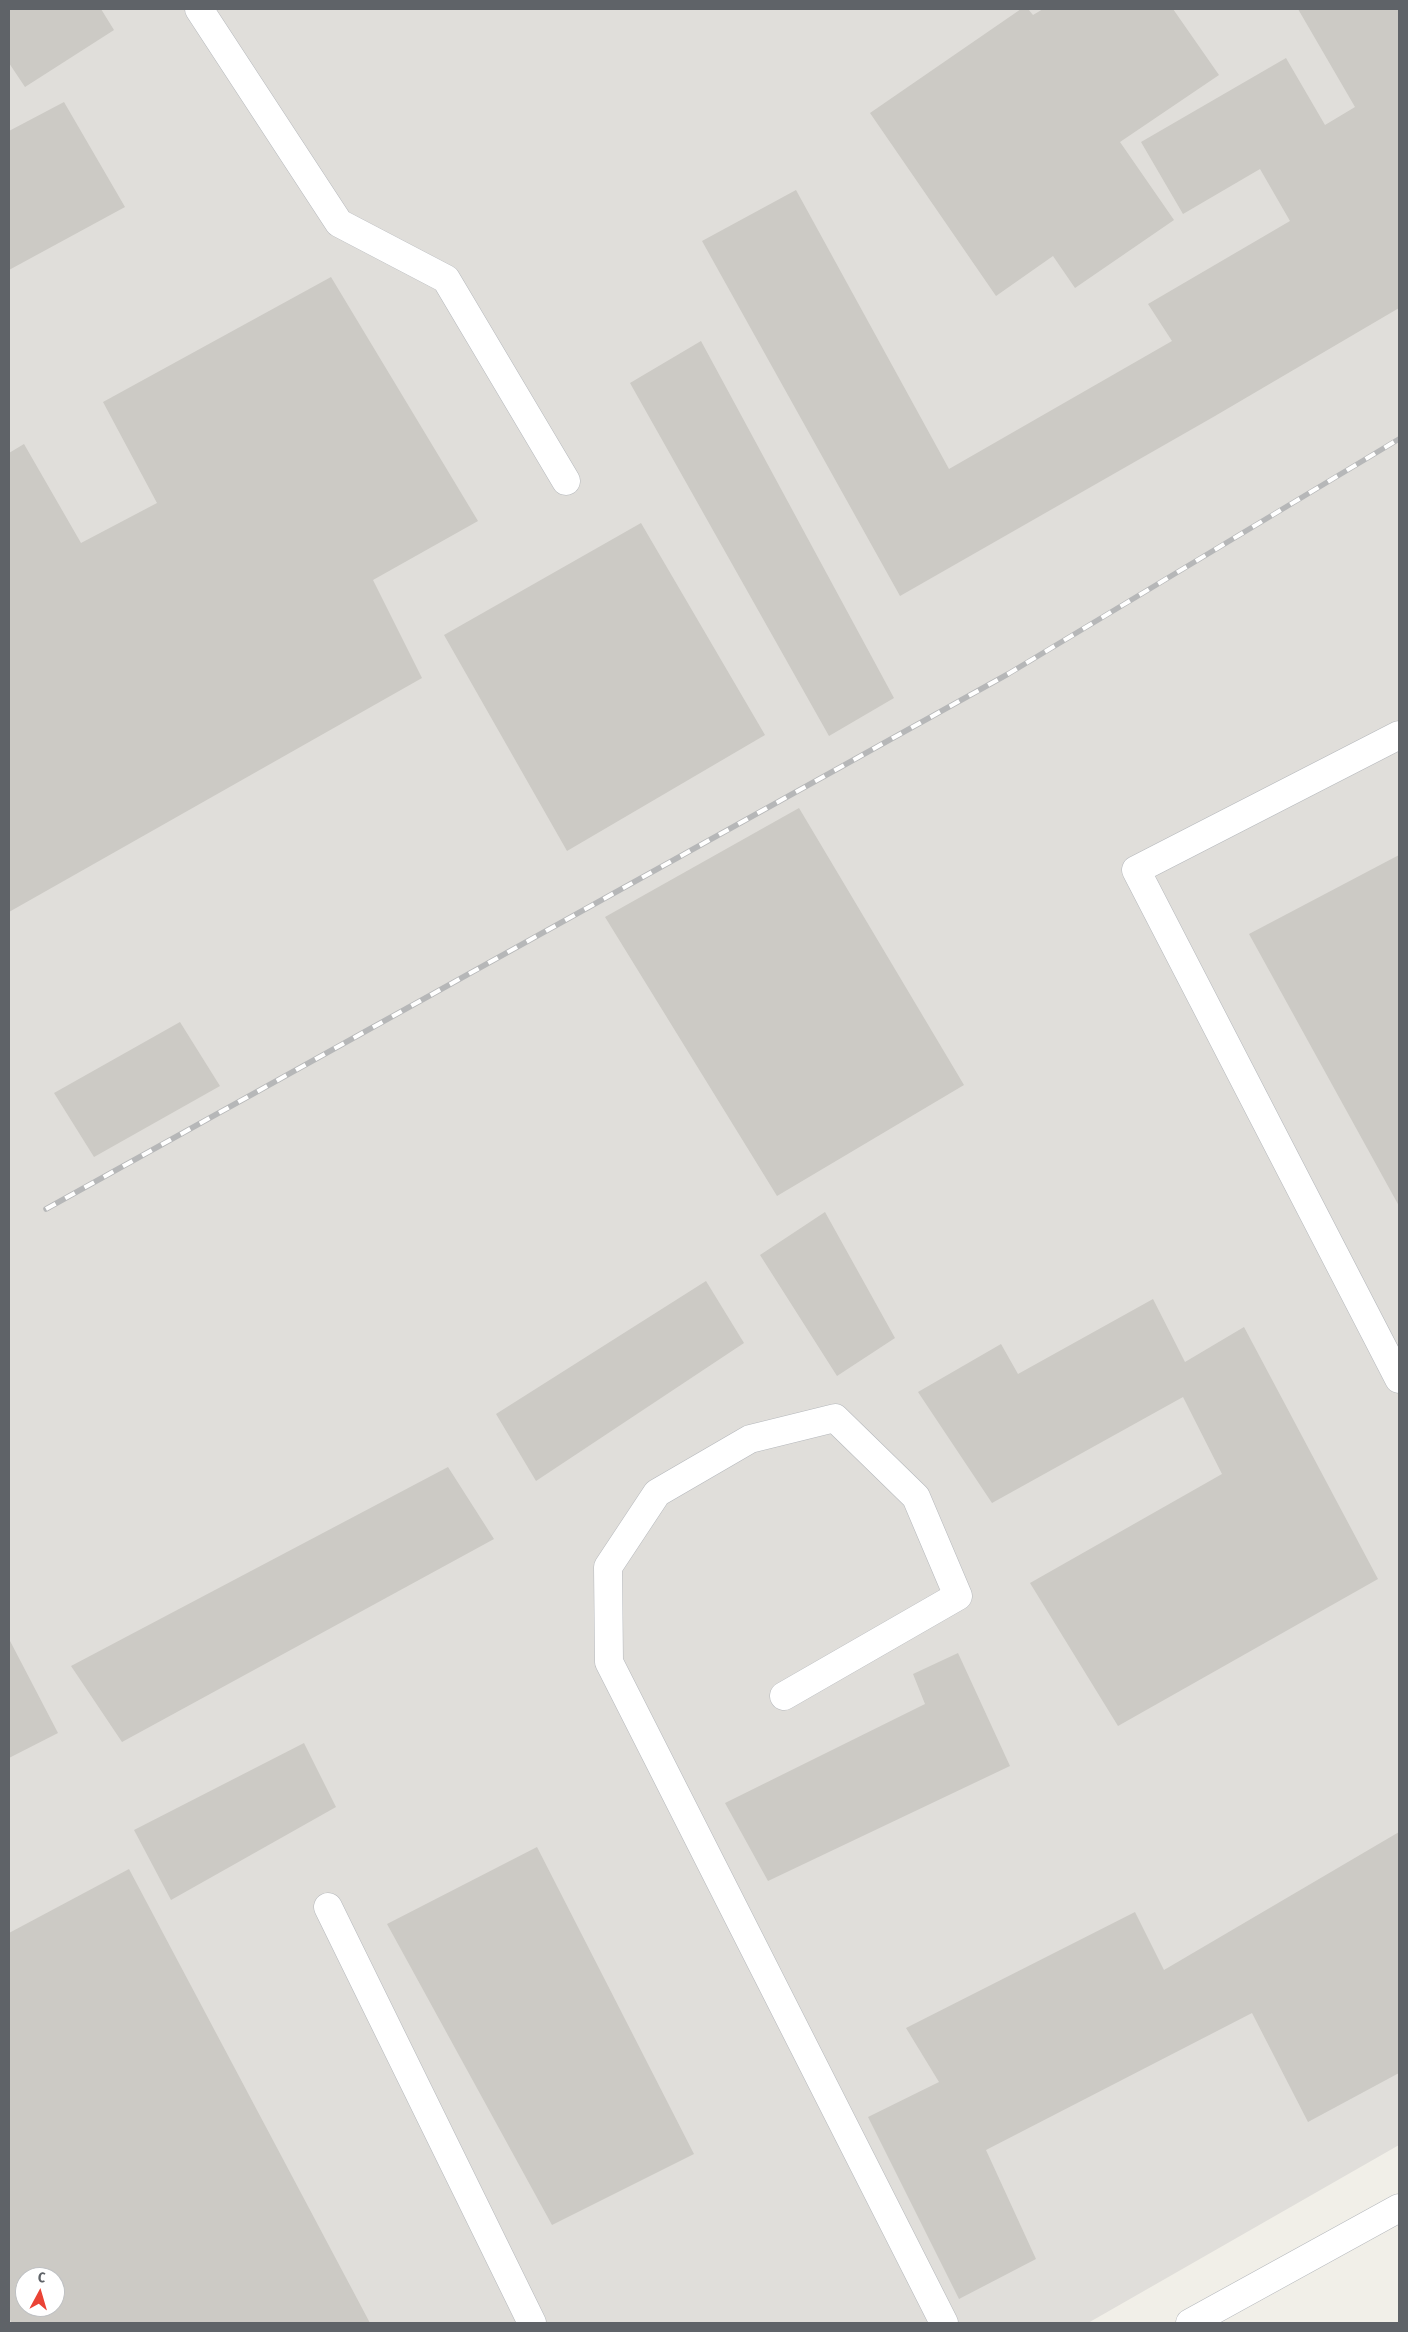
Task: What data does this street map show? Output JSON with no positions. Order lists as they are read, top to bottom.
{
  "north": "top"
}
